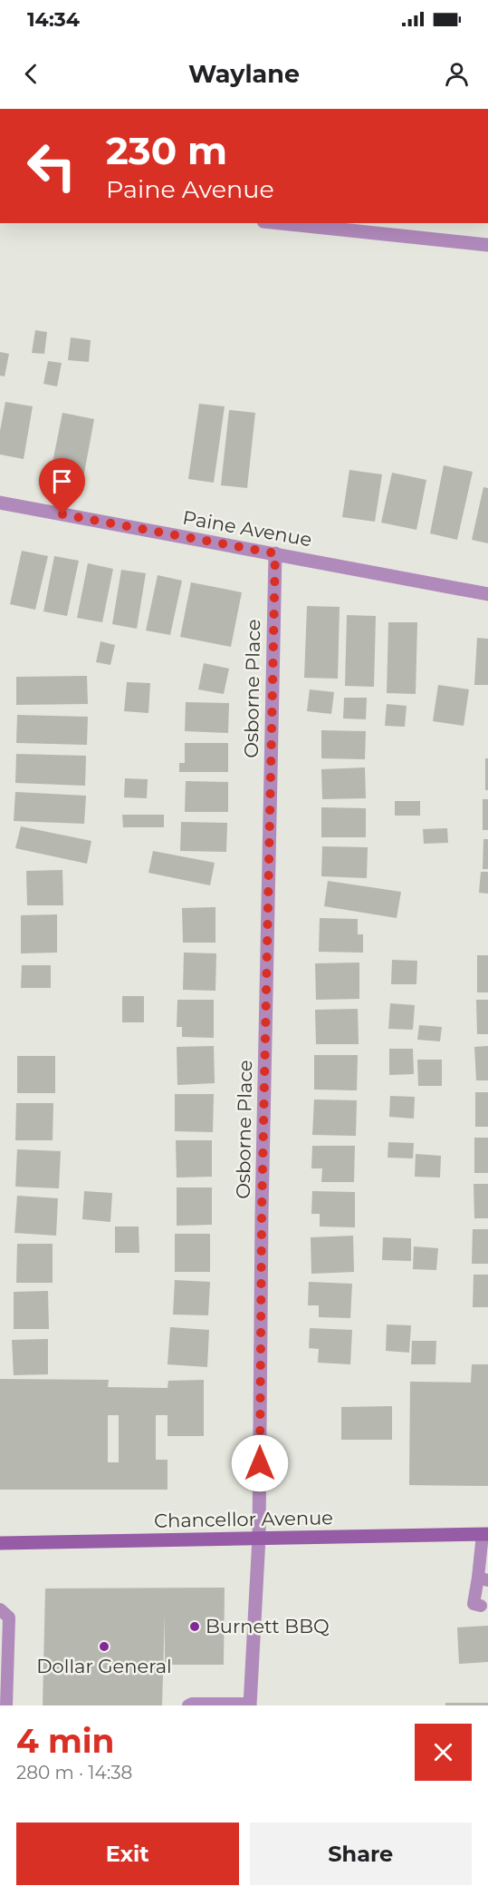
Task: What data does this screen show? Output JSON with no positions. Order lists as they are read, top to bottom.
{
  "streets": {
    "main road": ["Chancellor Avenue"],
    "street": ["Paine Avenue", "Osborne Place"]
  },
  "crossings": [
    ["Paine Avenue", "Osborne Place"],
    ["Osborne Place", "Chancellor Avenue"]
  ],
  "places": ["Burnett BBQ", "Dollar General"],
  "page": {
    "status": "14:34",
    "header": "Waylane",
    "turn": ["230 m", "Paine Avenue"],
    "heading": ["4 min", "280 m · 14:38"],
    "buttons": ["Exit", "Share"]
  }
}
